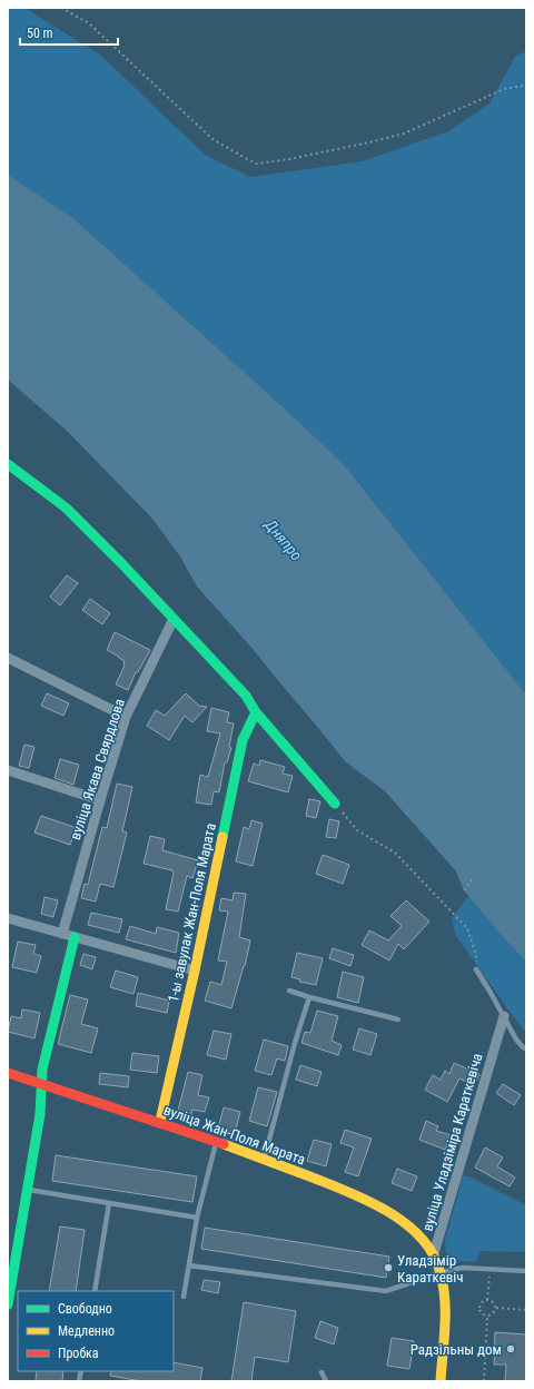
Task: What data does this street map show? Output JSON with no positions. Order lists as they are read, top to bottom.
{
  "streets": {
    "street": [
      "вуліца Якава Свярдлова",
      "1-ы завулак Жан-Поля Марата",
      "вуліца Жан-Поля Марата",
      "вуліца Уладзіміра Караткевіча"
    ]
  },
  "crossings": [
    ["1-ы завулак Жан-Поля Марата", "вуліца Жан-Поля Марата"],
    ["вуліца Жан-Поля Марата", "вуліца Уладзіміра Караткевіча"]
  ],
  "water": ["Дняпро"],
  "places": ["Уладзімір Караткевіч", "Радзільны дом"],
  "legend": ["Свободно", "Медленно", "Пробка"],
  "scale_bar": "50 m"
}
